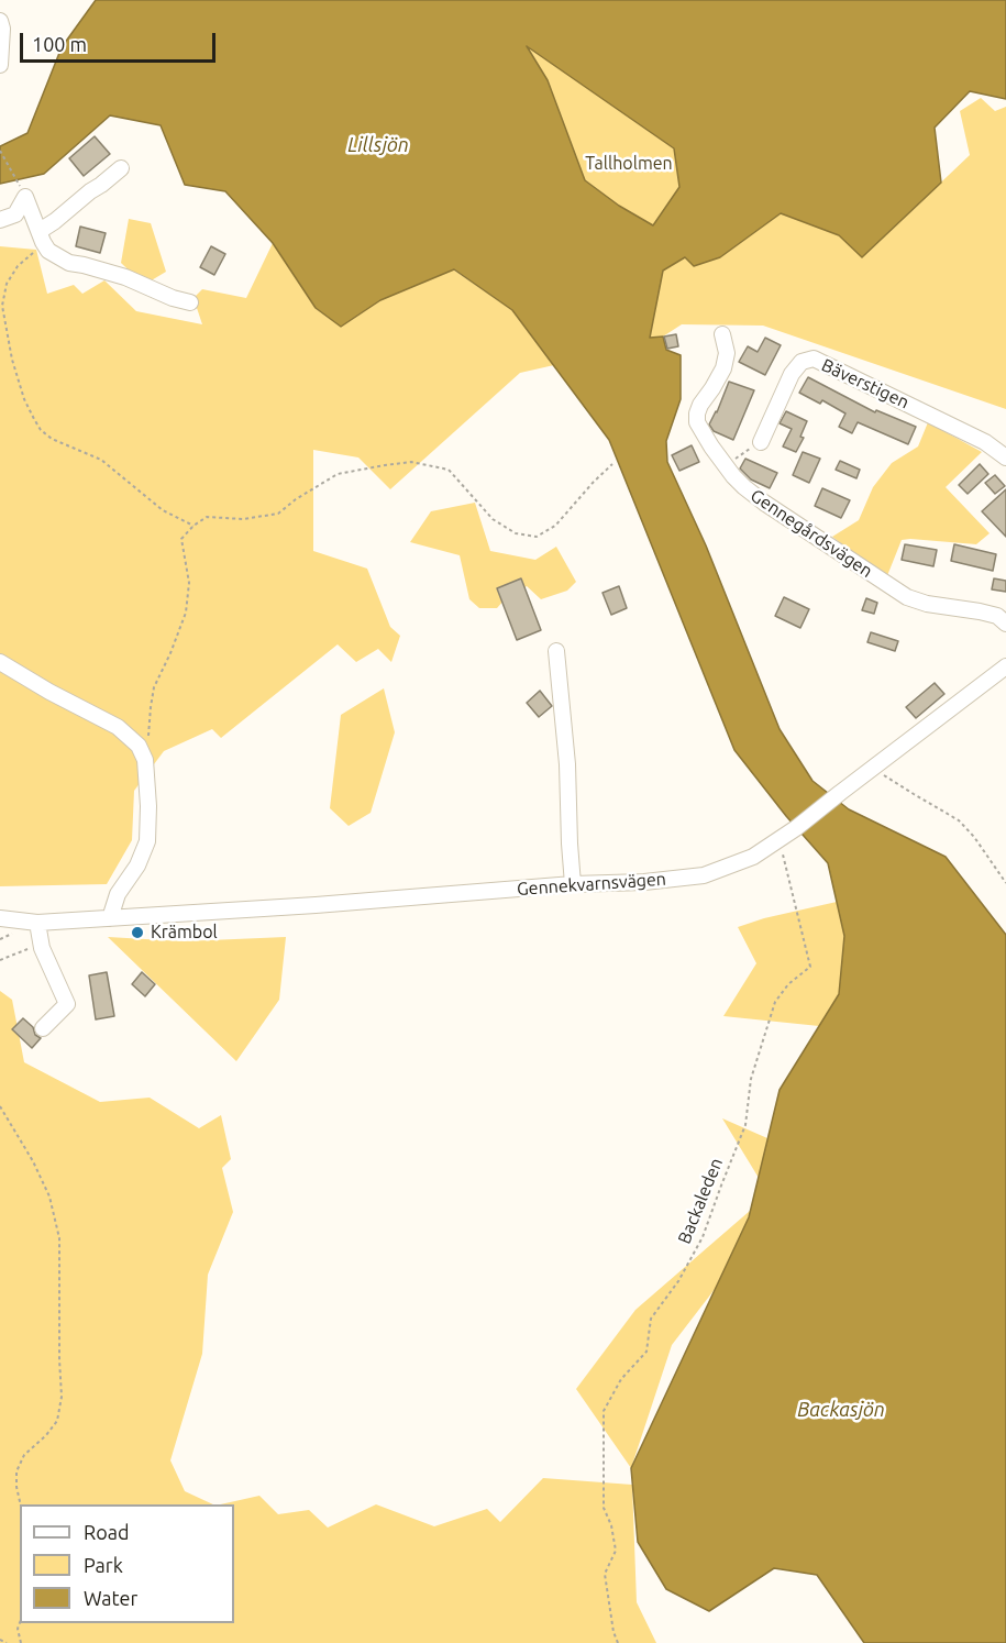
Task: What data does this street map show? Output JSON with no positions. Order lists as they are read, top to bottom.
{
  "streets": {
    "street": ["Bäverstigen", "Gennegårdsvägen", "Gennekvarnsvägen"],
    "path": ["Backaleden"]
  },
  "crossings": [
    ["Gennekvarnsvägen", "Backaleden"]
  ],
  "water": ["Lillsjön", "Backasjön"],
  "parks": ["Tallholmen"],
  "places": ["Krämbol"],
  "legend": ["Road", "Park", "Water"],
  "scale_bar": "100 m"
}
